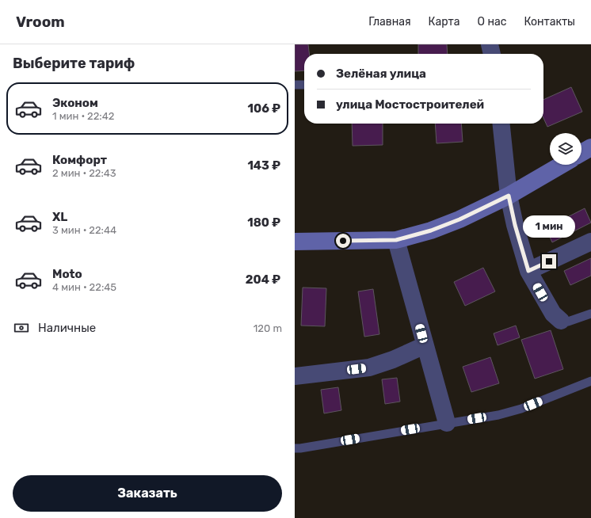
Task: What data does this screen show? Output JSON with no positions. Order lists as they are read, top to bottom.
{
  "page": {
    "header": "Vroom",
    "nav": [
      "Главная",
      "Карта",
      "О нас",
      "Контакты"
    ],
    "heading": "Выберите тариф",
    "banner": ["Зелёная улица", "улица Мостостроителей"],
    "list": [
      {
        "name": "Эконом",
        "note": "1 мин · 22:42",
        "value": "106 ₽"
      },
      {
        "name": "Комфорт",
        "note": "2 мин · 22:43",
        "value": "143 ₽"
      },
      {
        "name": "XL",
        "note": "3 мин · 22:44",
        "value": "180 ₽"
      },
      {
        "name": "Moto",
        "note": "4 мин · 22:45",
        "value": "204 ₽"
      }
    ],
    "bubble": "1 мин",
    "pay": ["Наличные", "120 m"],
    "buttons": "Заказать"
  }
}
